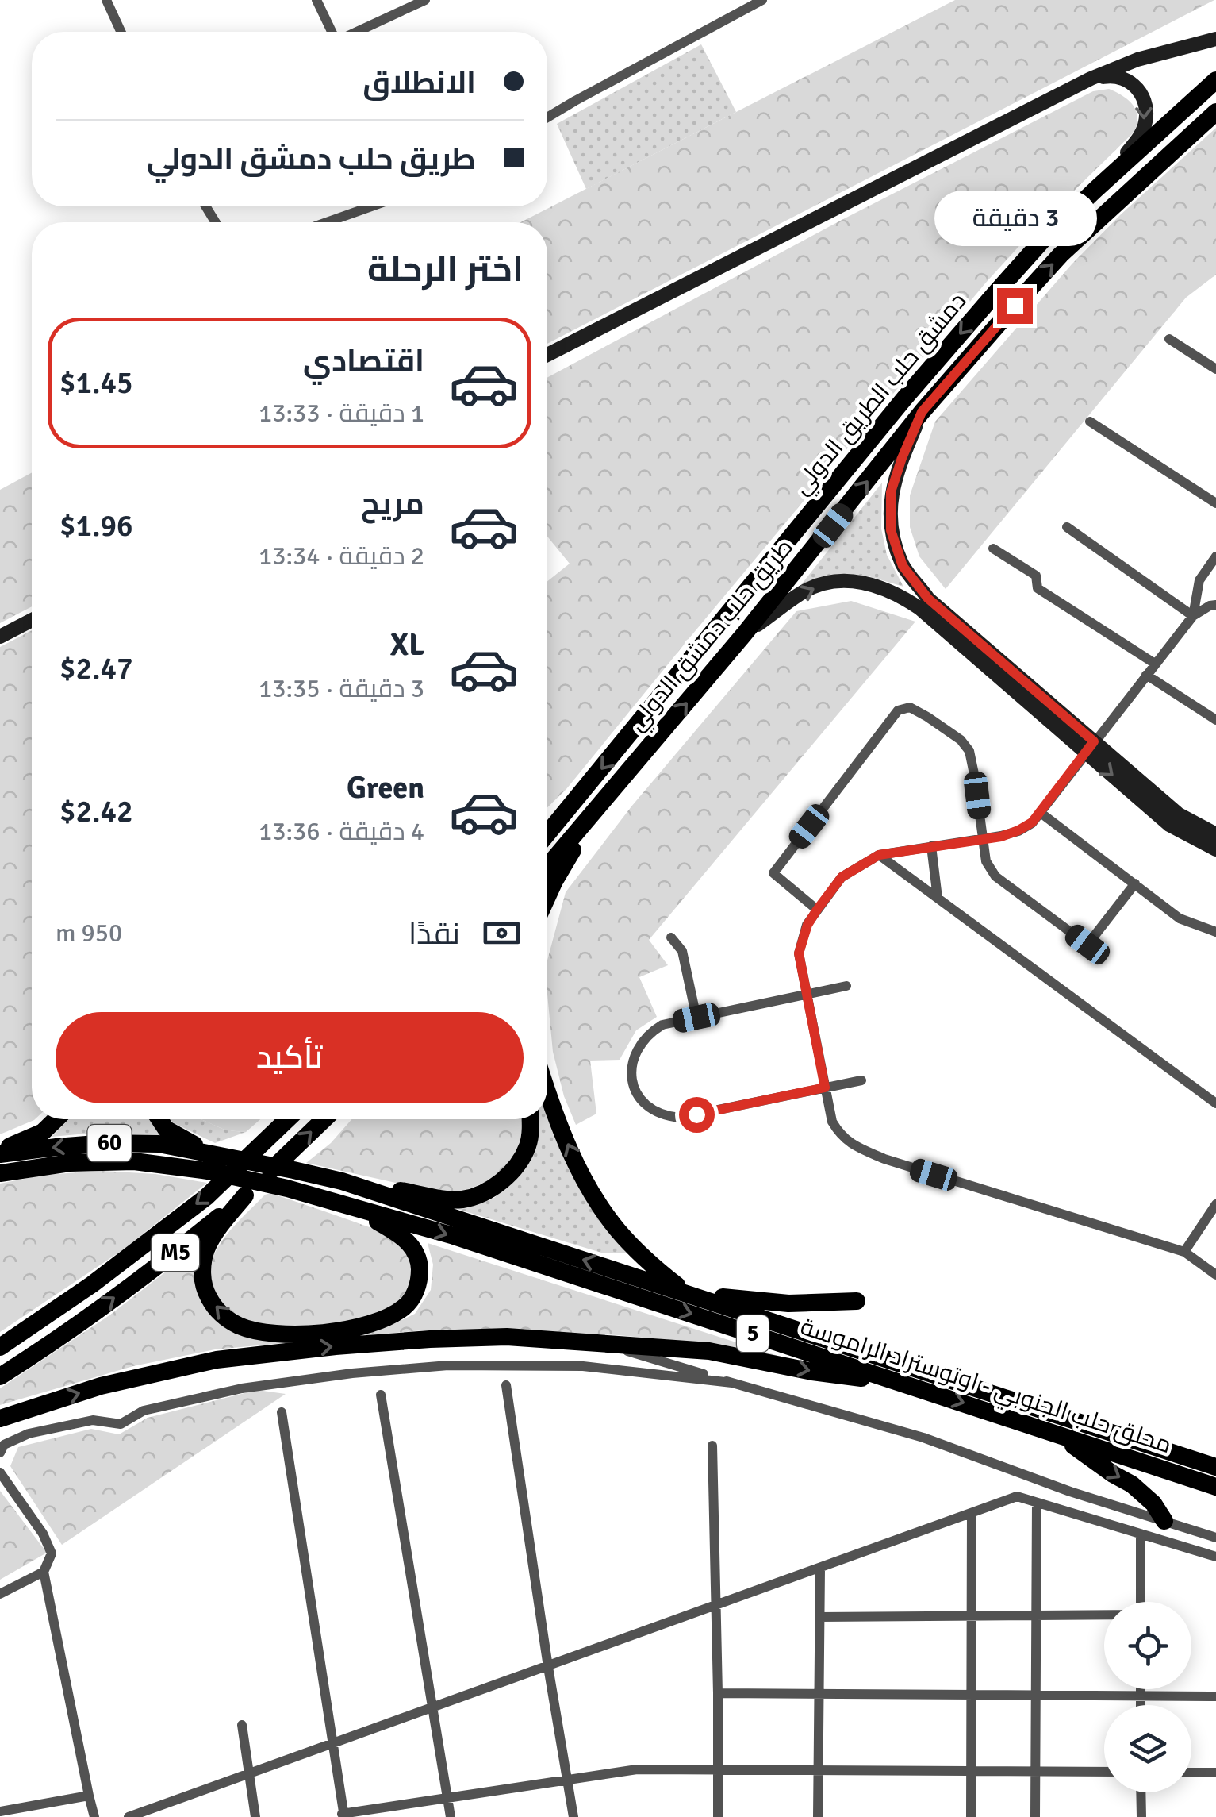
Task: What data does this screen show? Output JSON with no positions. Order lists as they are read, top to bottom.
{
  "streets": {
    "highway": [
      "دمشق حلب الطريق الدولي",
      "طريق حلب دمشق الدولي",
      "60",
      "M5",
      "5",
      "محلق حلب الجنوبي - اوتوستراد الراموسة"
    ]
  },
  "crossings": [
    ["60", "5"],
    ["60", "محلق حلب الجنوبي - اوتوستراد الراموسة"],
    ["5", "محلق حلب الجنوبي - اوتوستراد الراموسة"]
  ],
  "one_way": ["دمشق حلب الطريق الدولي", "طريق حلب دمشق الدولي"],
  "page": {
    "banner": ["الانطلاق", "طريق حلب دمشق الدولي"],
    "bubble": "3 دقيقة",
    "heading": "اختر الرحلة",
    "list": [
      {
        "name": "اقتصادي",
        "note": "1 دقيقة · 13:33",
        "value": "$1.45"
      },
      {
        "name": "مريح",
        "note": "2 دقيقة · 13:34",
        "value": "$1.96"
      },
      {
        "name": "XL",
        "note": "3 دقيقة · 13:35",
        "value": "$2.47"
      },
      {
        "name": "Green",
        "note": "4 دقيقة · 13:36",
        "value": "$2.42"
      }
    ],
    "pay": ["نقدًا", "950 m"],
    "buttons": "تأكيد"
  }
}
